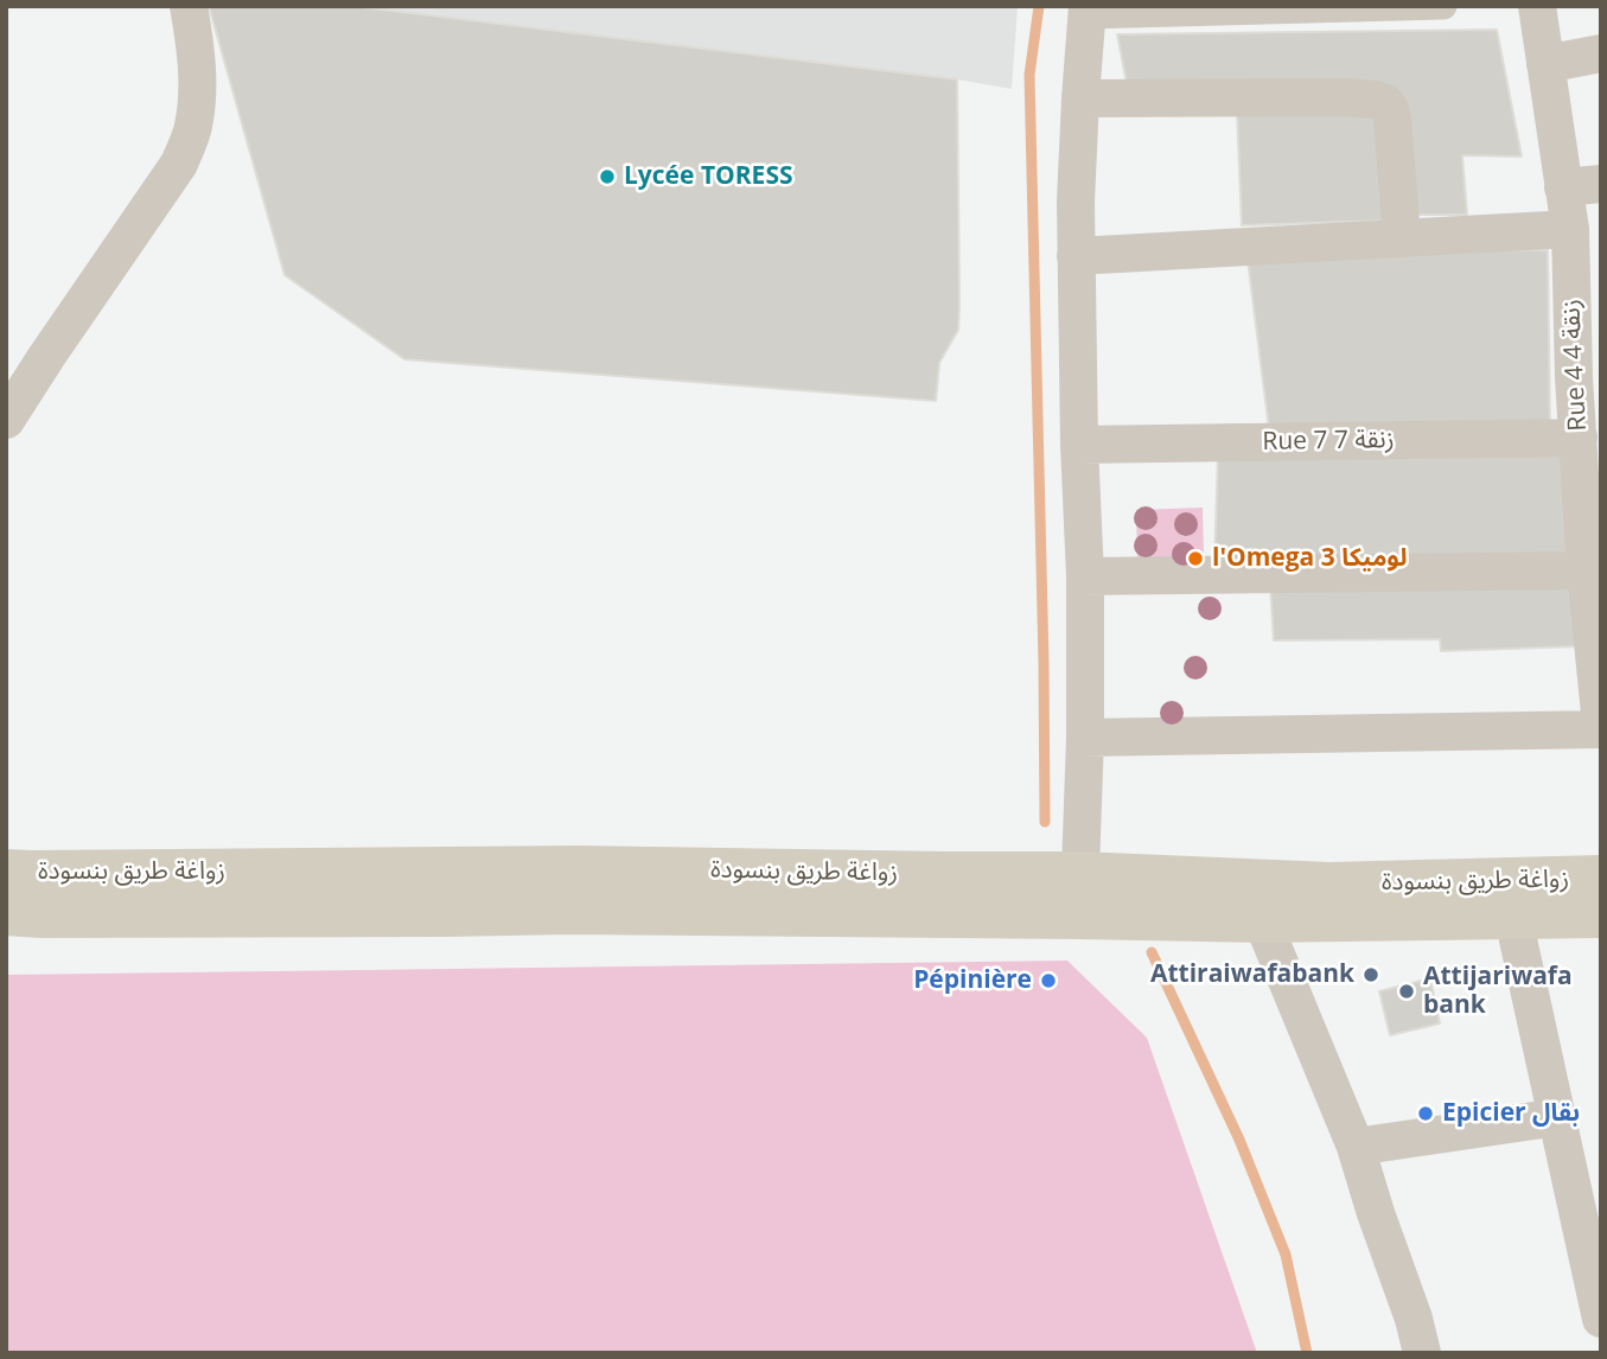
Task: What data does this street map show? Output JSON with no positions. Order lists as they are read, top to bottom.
{
  "streets": {
    "main road": ["زواغة طريق بنسودة"],
    "street": ["Rue 4 زنقة 4", "Rue 7 زنقة 7"]
  },
  "crossings": [
    ["Rue 4 زنقة 4", "Rue 7 زنقة 7"]
  ],
  "places": [
    "Lycée TORESS",
    "l'Omega 3 لوميكا",
    "Attiraiwafabank",
    "Pépinière",
    "Attijariwafa bank",
    "Epicier بقال"
  ]
}
